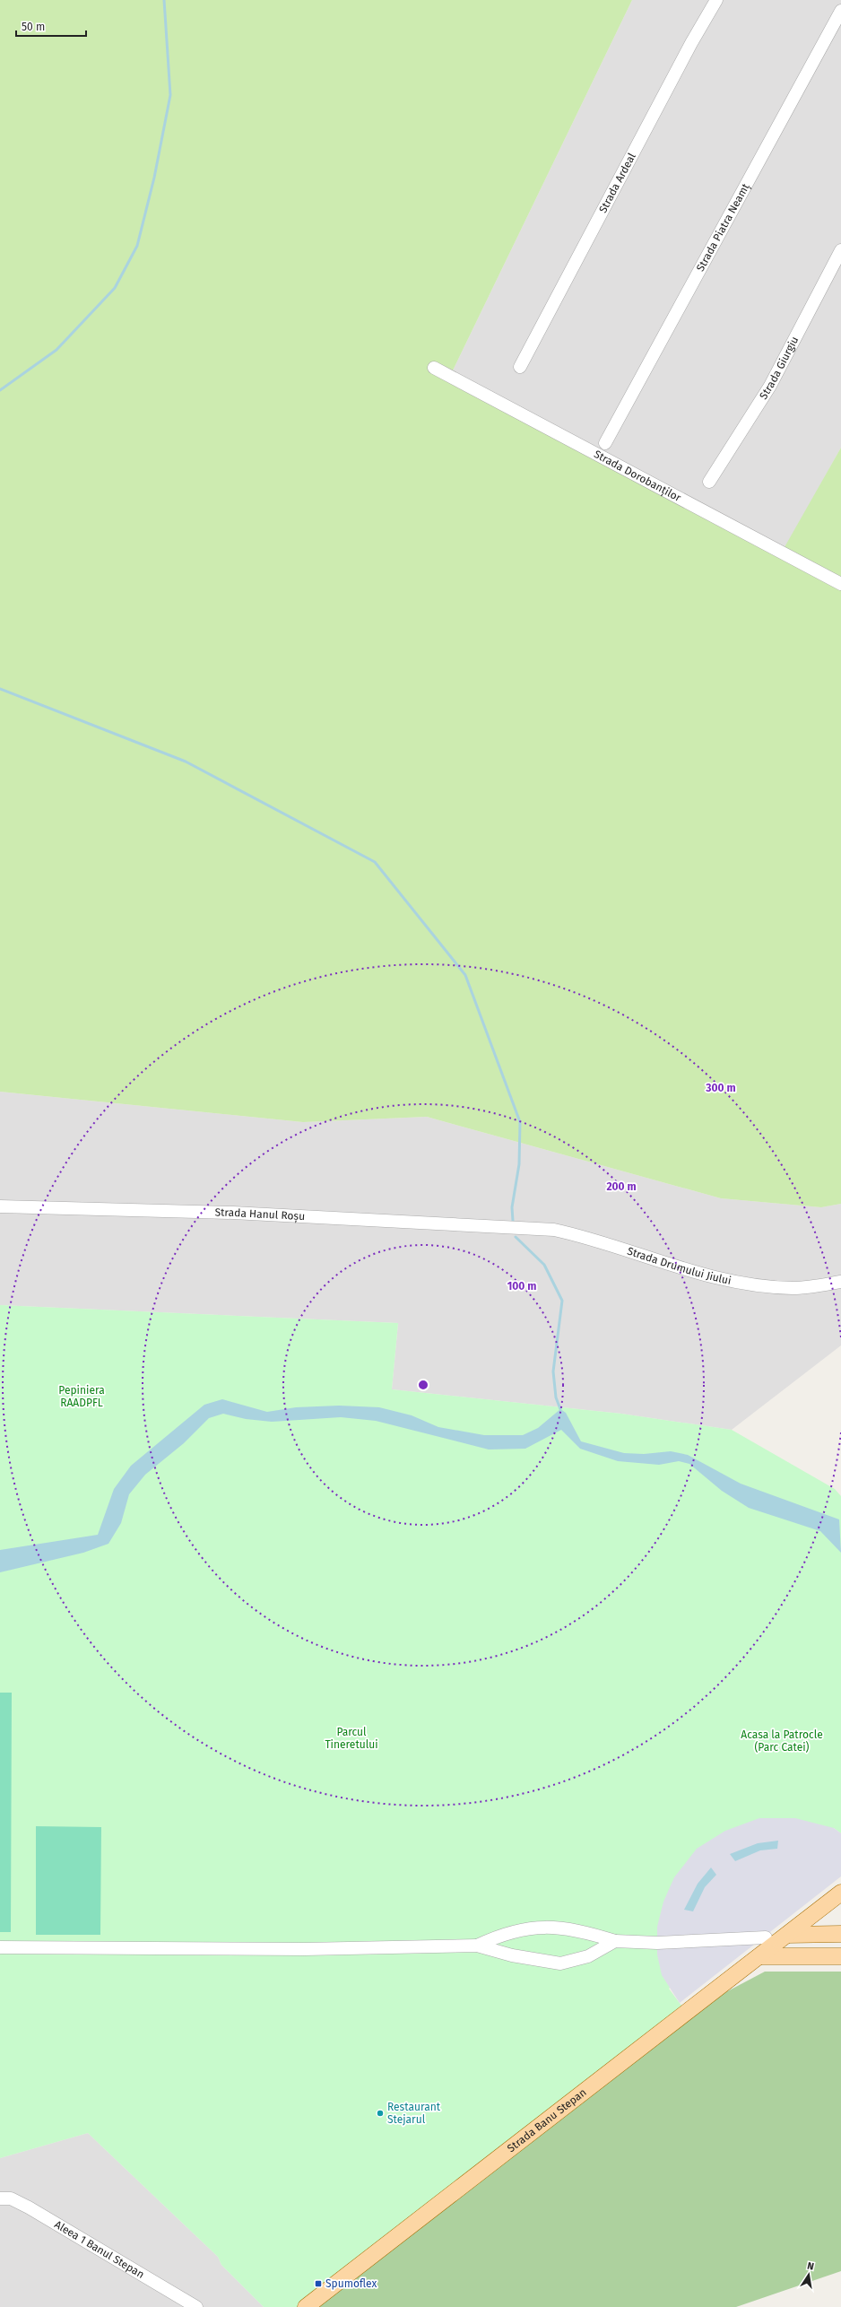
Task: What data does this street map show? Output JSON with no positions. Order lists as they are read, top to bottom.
{
  "streets": {
    "main road": ["Strada Banu Stepan"],
    "street": [
      "Strada Ardeal",
      "Strada Piatra Neamț",
      "Strada Giurgiu",
      "Strada Dorobanților",
      "Strada Hanul Roșu",
      "Strada Drumului Jiului",
      "Aleea 1 Banul Stepan"
    ]
  },
  "crossings": [
    ["Strada Hanul Roșu", "Strada Drumului Jiului"]
  ],
  "parks": ["Pepiniera RAADPFL", "Parcul Tineretului", "Acasa la Patrocle (Parc Catei)"],
  "places": {
    "other": ["Restaurant Stejarul"],
    "transit": ["Spumoflex"]
  },
  "scale_bar": "50 m",
  "north": "top",
  "rings": ["300 m", "200 m", "100 m"]
}
